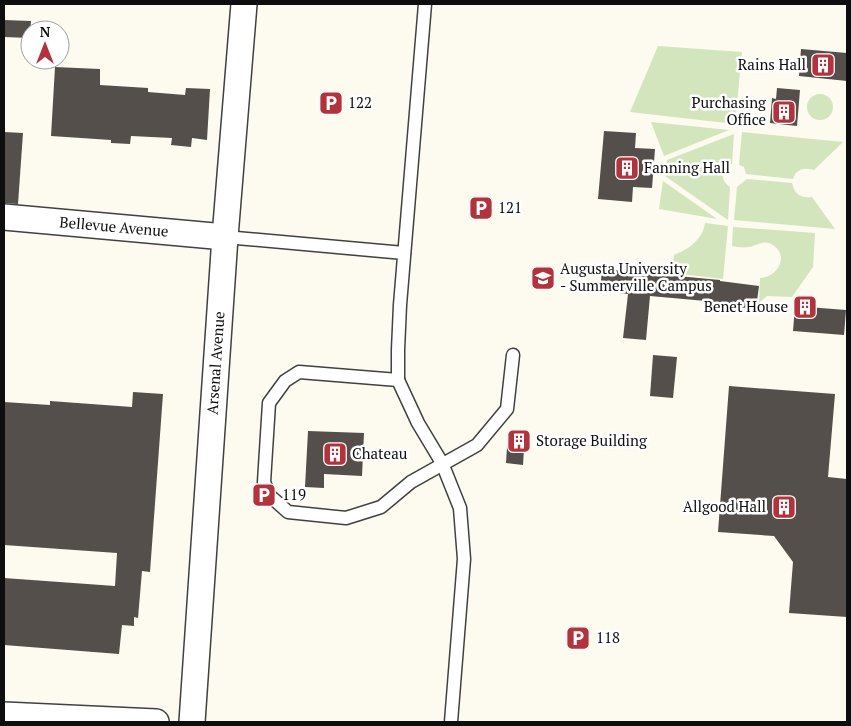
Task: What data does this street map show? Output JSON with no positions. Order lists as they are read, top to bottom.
{
  "streets": {
    "street": ["Bellevue Avenue", "Arsenal Avenue"]
  },
  "crossings": [
    ["Bellevue Avenue", "Arsenal Avenue"]
  ],
  "places": {
    "building": [
      "Rains Hall",
      "Purchasing Office",
      "Fanning Hall",
      "Benet House",
      "Storage Building",
      "Chateau",
      "Allgood Hall"
    ],
    "parking": [
      "122",
      "121",
      "119",
      "118"
    ],
    "school or university": ["Augusta University - Summerville Campus"]
  },
  "north": "top"
}
